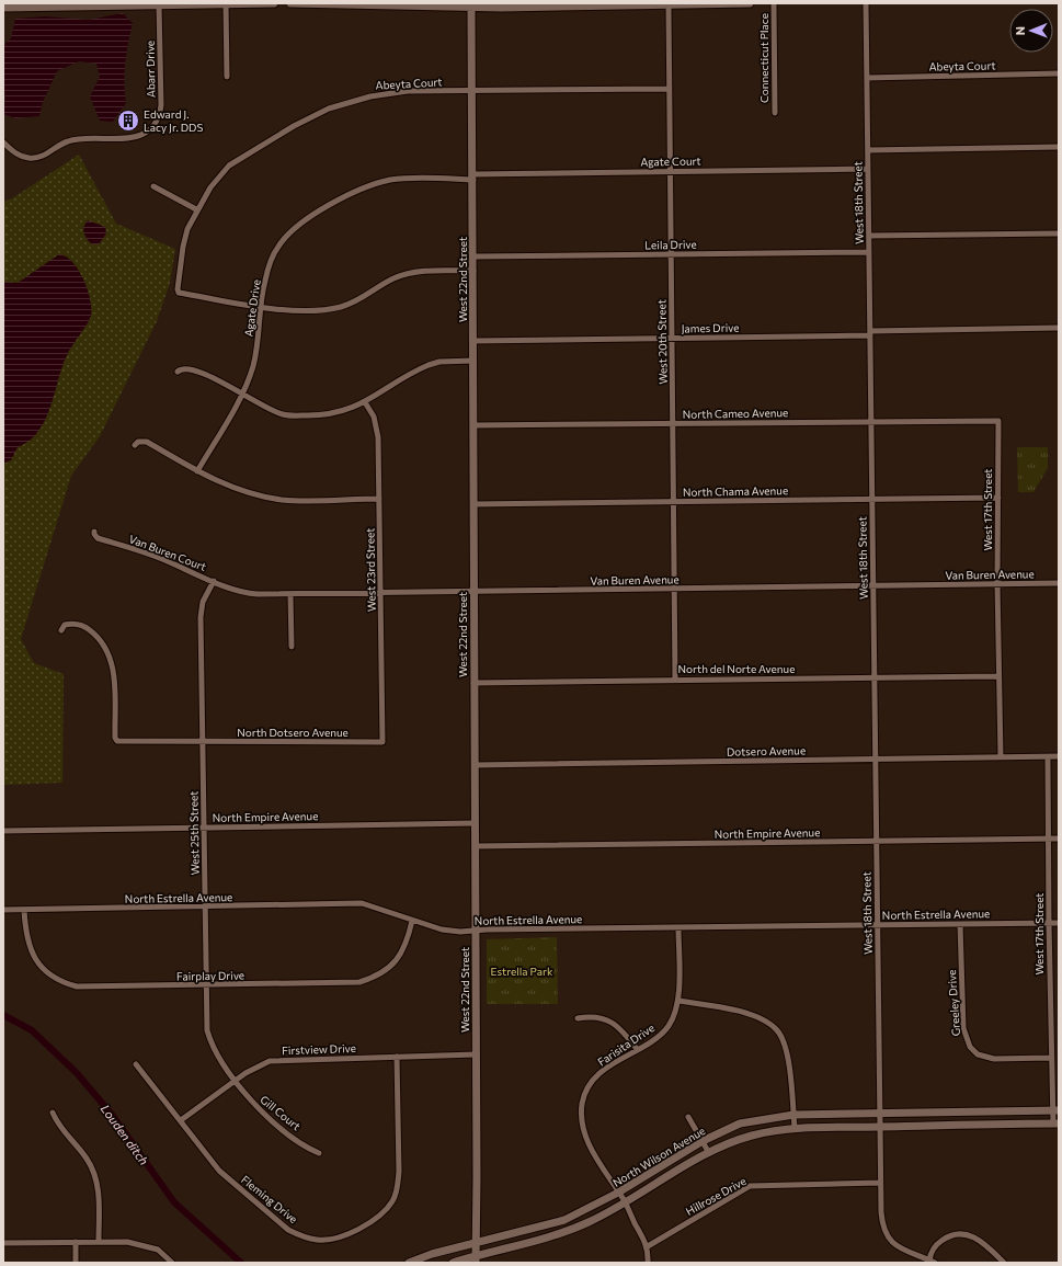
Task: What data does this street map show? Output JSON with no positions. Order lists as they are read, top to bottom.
{
  "streets": {
    "main road": ["West 22nd Street", "North Wilson Avenue"],
    "street": [
      "Connecticut Place",
      "Abeyta Court",
      "Abarr Drive",
      "Agate Court",
      "West 18th Street",
      "Leila Drive",
      "Agate Drive",
      "James Drive",
      "West 20th Street",
      "North Cameo Avenue",
      "North Chama Avenue",
      "West 17th Street",
      "Van Buren Court",
      "West 23rd Street",
      "Van Buren Avenue",
      "North del Norte Avenue",
      "North Dotsero Avenue",
      "Dotsero Avenue",
      "North Empire Avenue",
      "West 25th Street",
      "North Estrella Avenue",
      "Fairplay Drive",
      "Greeley Drive",
      "Farisita Drive",
      "Firstview Drive",
      "Gill Court",
      "Hillrose Drive",
      "Fleming Drive"
    ]
  },
  "crossings": [
    ["Abeyta Court", "West 18th Street"],
    ["Abeyta Court", "West 22nd Street"],
    ["Abeyta Court", "Agate Drive"],
    ["Abeyta Court", "West 20th Street"],
    ["Agate Court", "West 18th Street"],
    ["Agate Court", "West 22nd Street"],
    ["Agate Court", "Agate Drive"],
    ["Agate Court", "West 20th Street"],
    ["West 18th Street", "Leila Drive"],
    ["West 18th Street", "James Drive"],
    ["West 18th Street", "North Cameo Avenue"],
    ["West 18th Street", "North Chama Avenue"],
    ["West 18th Street", "Van Buren Avenue"],
    ["West 18th Street", "North del Norte Avenue"],
    ["West 18th Street", "Dotsero Avenue"],
    ["West 18th Street", "North Empire Avenue"],
    ["West 18th Street", "North Estrella Avenue"],
    ["West 18th Street", "North Wilson Avenue"],
    ["Leila Drive", "West 22nd Street"],
    ["Leila Drive", "West 20th Street"],
    ["West 22nd Street", "Agate Drive"],
    ["West 22nd Street", "James Drive"],
    ["West 22nd Street", "North Cameo Avenue"],
    ["West 22nd Street", "North Chama Avenue"],
    ["West 22nd Street", "Van Buren Avenue"],
    ["West 22nd Street", "North del Norte Avenue"],
    ["West 22nd Street", "Dotsero Avenue"],
    ["West 22nd Street", "North Empire Avenue"],
    ["West 22nd Street", "North Estrella Avenue"],
    ["West 22nd Street", "Firstview Drive"],
    ["West 22nd Street", "North Wilson Avenue"],
    ["James Drive", "West 20th Street"],
    ["West 20th Street", "North Cameo Avenue"],
    ["West 20th Street", "North Chama Avenue"],
    ["West 20th Street", "Van Buren Avenue"],
    ["West 20th Street", "North del Norte Avenue"],
    ["North Cameo Avenue", "West 17th Street"],
    ["North Chama Avenue", "West 17th Street"],
    ["West 17th Street", "Van Buren Avenue"],
    ["West 17th Street", "North del Norte Avenue"],
    ["West 17th Street", "Dotsero Avenue"],
    ["West 17th Street", "North Empire Avenue"],
    ["West 17th Street", "North Estrella Avenue"],
    ["West 17th Street", "Greeley Drive"],
    ["West 17th Street", "North Wilson Avenue"],
    ["Van Buren Court", "Van Buren Avenue"],
    ["Van Buren Court", "West 25th Street"],
    ["West 23rd Street", "Van Buren Avenue"],
    ["West 23rd Street", "North Dotsero Avenue"],
    ["Van Buren Avenue", "West 25th Street"],
    ["North Dotsero Avenue", "West 25th Street"],
    ["North Empire Avenue", "West 25th Street"],
    ["West 25th Street", "North Estrella Avenue"],
    ["West 25th Street", "Fairplay Drive"],
    ["West 25th Street", "Firstview Drive"],
    ["West 25th Street", "Gill Court"],
    ["North Estrella Avenue", "Fairplay Drive"],
    ["North Estrella Avenue", "Greeley Drive"],
    ["North Estrella Avenue", "Farisita Drive"],
    ["Farisita Drive", "North Wilson Avenue"],
    ["Firstview Drive", "Gill Court"],
    ["Firstview Drive", "Fleming Drive"]
  ],
  "water": ["Louden ditch"],
  "parks": ["Estrella Park"],
  "places": {
    "building": ["Edward J. Lacy Jr. DDS"]
  },
  "north": "left"
}
